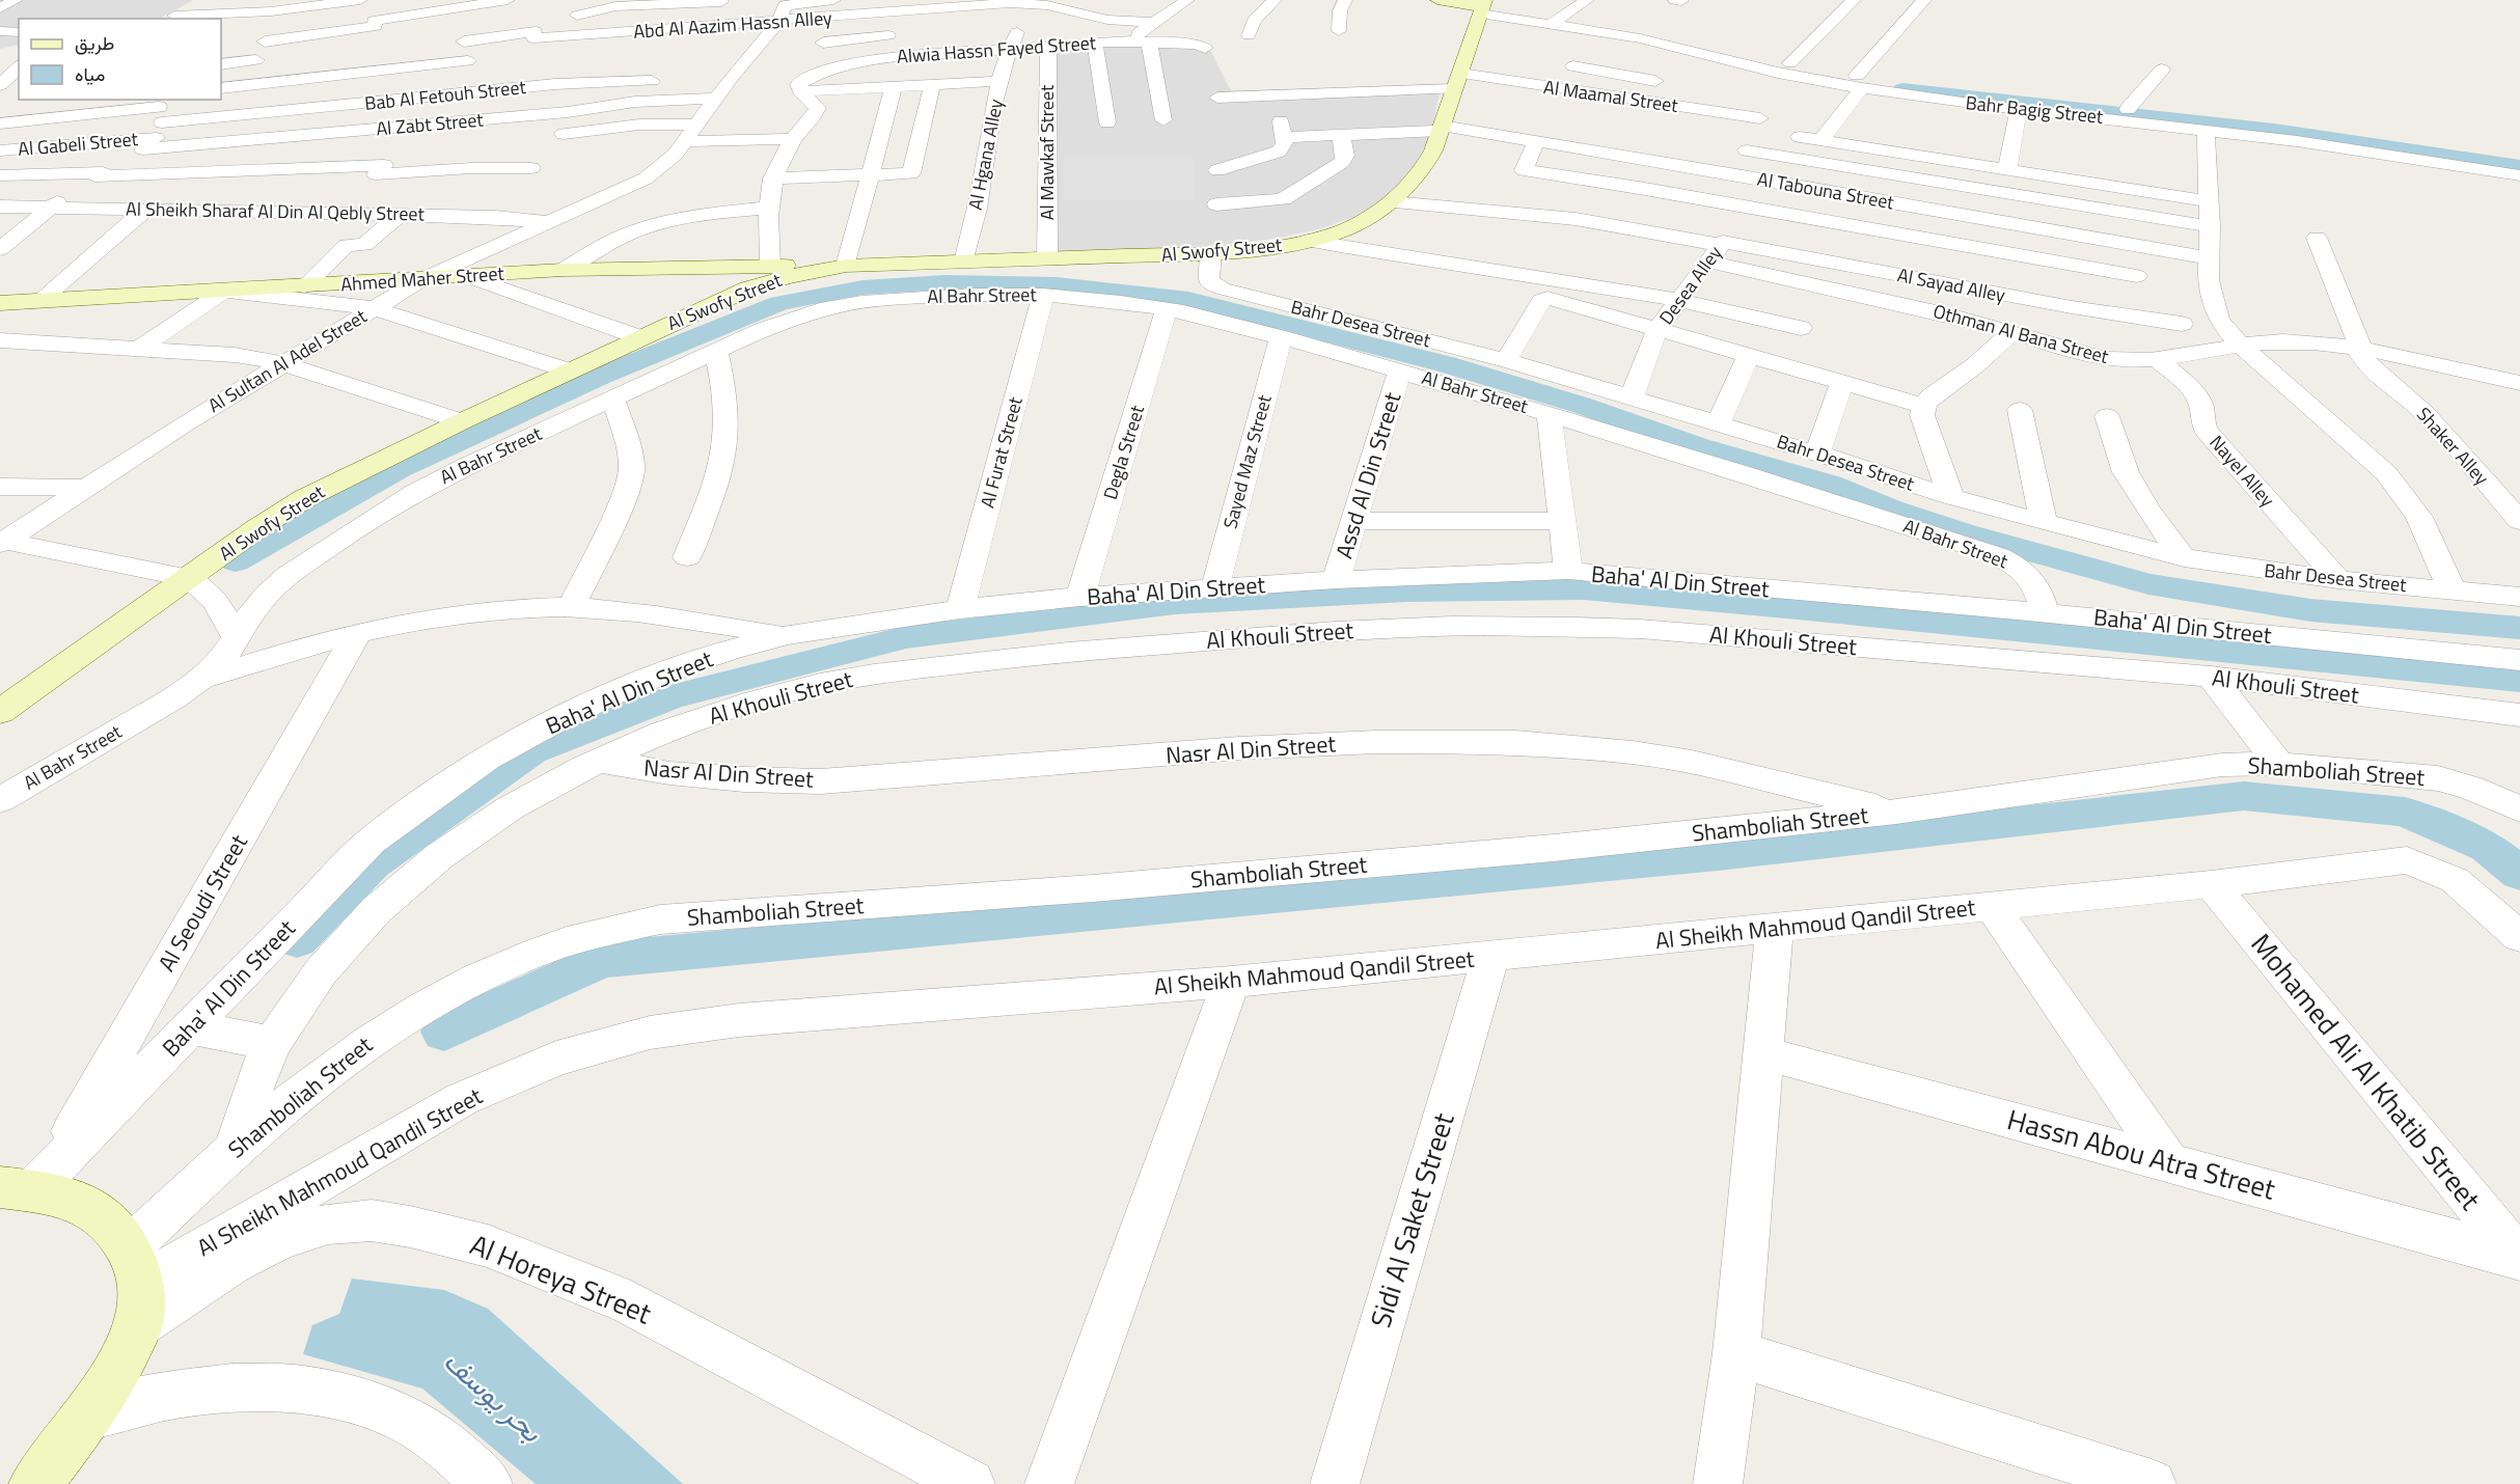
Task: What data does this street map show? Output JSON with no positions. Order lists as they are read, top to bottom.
{
  "streets": {
    "street": [
      "Abd Al Aazim Hassn Alley",
      "Alwia Hassn Fayed Street",
      "Bab Al Fetouh Street",
      "Al Maamal Street",
      "Bahr Bagig Street",
      "Al Zabt Street",
      "Al Gabeli Street",
      "Al Mawkaf Street",
      "Al Hgana Alley",
      "Al Tabouna Street",
      "Al Sheikh Sharaf Al Din Al Qebly Street",
      "Al Swofy Street",
      "Ahmed Maher Street",
      "Desea Alley",
      "Al Sayad Alley",
      "Al Bahr Street",
      "Bahr Desea Street",
      "Othman Al Bana Street",
      "Al Sultan Al Adel Street",
      "Shaker Alley",
      "Al Furat Street",
      "Degla Street",
      "Sayed Maz Street",
      "Nayel Alley",
      "Assd Al Din Street",
      "Baha' Al Din Street",
      "Al Khouli Street",
      "Nasr Al Din Street",
      "Shamboliah Street",
      "Al Seoudi Street",
      "Al Sheikh Mahmoud Qandil Street",
      "Mohamed Ali Al Khatib Street",
      "Hassn Abou Atra Street",
      "Sidi Al Saket Street",
      "Al Horeya Street"
    ]
  },
  "crossings": [
    ["Abd Al Aazim Hassn Alley", "Alwia Hassn Fayed Street"],
    ["Abd Al Aazim Hassn Alley", "Al Hgana Alley"],
    ["Abd Al Aazim Hassn Alley", "Al Sultan Al Adel Street"],
    ["Alwia Hassn Fayed Street", "Al Mawkaf Street"],
    ["Alwia Hassn Fayed Street", "Al Hgana Alley"],
    ["Bab Al Fetouh Street", "Al Zabt Street"],
    ["Bab Al Fetouh Street", "Al Gabeli Street"],
    ["Al Maamal Street", "Al Swofy Street"],
    ["Bahr Bagig Street", "Al Swofy Street"],
    ["Al Zabt Street", "Al Gabeli Street"],
    ["Al Zabt Street", "Al Sultan Al Adel Street"],
    ["Al Mawkaf Street", "Al Swofy Street"],
    ["Al Hgana Alley", "Al Swofy Street"],
    ["Al Tabouna Street", "Al Swofy Street"],
    ["Al Tabouna Street", "Desea Alley"],
    ["Al Sheikh Sharaf Al Din Al Qebly Street", "Al Sultan Al Adel Street"],
    ["Al Swofy Street", "Ahmed Maher Street"],
    ["Al Swofy Street", "Bahr Desea Street"],
    ["Ahmed Maher Street", "Al Sultan Al Adel Street"],
    ["Desea Alley", "Al Sayad Alley"],
    ["Desea Alley", "Bahr Desea Street"],
    ["Desea Alley", "Othman Al Bana Street"],
    ["Al Sayad Alley", "Othman Al Bana Street"],
    ["Al Bahr Street", "Al Furat Street"],
    ["Al Bahr Street", "Degla Street"],
    ["Al Bahr Street", "Sayed Maz Street"],
    ["Al Bahr Street", "Assd Al Din Street"],
    ["Al Bahr Street", "Baha' Al Din Street"],
    ["Bahr Desea Street", "Nayel Alley"],
    ["Othman Al Bana Street", "Shaker Alley"],
    ["Othman Al Bana Street", "Nayel Alley"],
    ["Al Furat Street", "Baha' Al Din Street"],
    ["Degla Street", "Baha' Al Din Street"],
    ["Sayed Maz Street", "Baha' Al Din Street"],
    ["Assd Al Din Street", "Baha' Al Din Street"],
    ["Baha' Al Din Street", "Al Seoudi Street"],
    ["Al Khouli Street", "Nasr Al Din Street"],
    ["Al Khouli Street", "Shamboliah Street"],
    ["Nasr Al Din Street", "Shamboliah Street"],
    ["Shamboliah Street", "Al Sheikh Mahmoud Qandil Street"],
    ["Shamboliah Street", "Al Horeya Street"],
    ["Al Sheikh Mahmoud Qandil Street", "Mohamed Ali Al Khatib Street"],
    ["Al Sheikh Mahmoud Qandil Street", "Sidi Al Saket Street"],
    ["Al Sheikh Mahmoud Qandil Street", "Al Horeya Street"],
    ["Mohamed Ali Al Khatib Street", "Hassn Abou Atra Street"]
  ],
  "water": ["بحر يوسف"],
  "legend": ["طريق", "مياه"]
}
